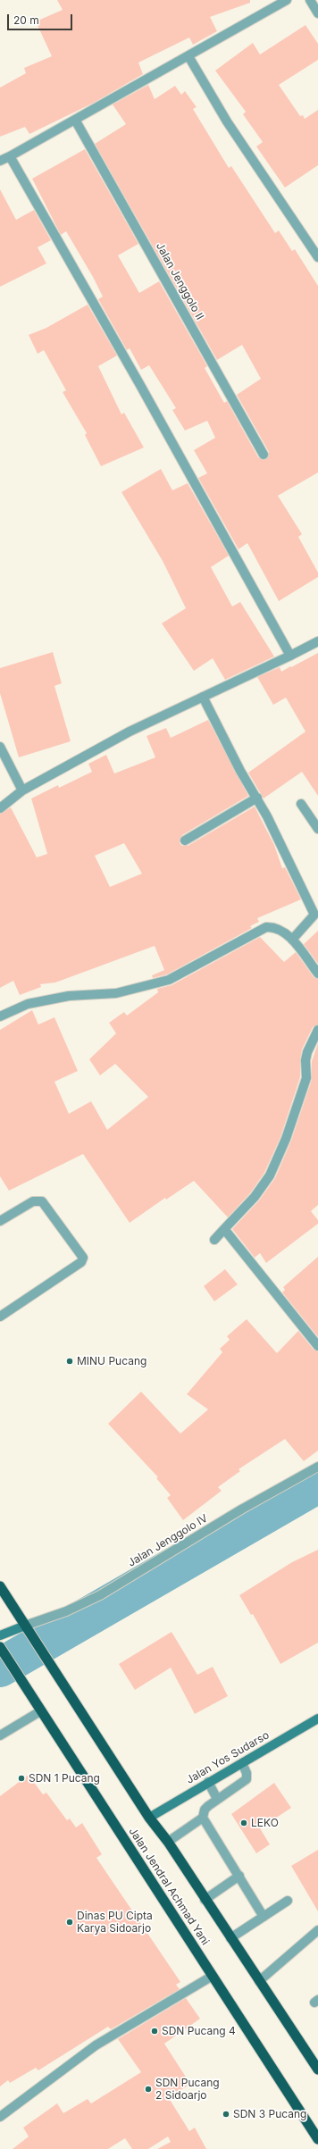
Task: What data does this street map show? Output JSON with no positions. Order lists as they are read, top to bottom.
{
  "streets": {
    "highway": ["Jalan Jendral Achmad Yani"],
    "main road": ["Jalan Yos Sudarso"],
    "street": ["Jalan Jenggolo II", "Jalan Jenggolo IV"]
  },
  "crossings": [
    ["Jalan Jenggolo IV", "Jalan Jendral Achmad Yani"],
    ["Jalan Yos Sudarso", "Jalan Jendral Achmad Yani"]
  ],
  "places": [
    "MINU Pucang",
    "SDN 1 Pucang",
    "LEKO",
    "Dinas PU Cipta Karya Sidoarjo",
    "SDN Pucang 4",
    "SDN Pucang 2 Sidoarjo",
    "SDN 3 Pucang"
  ],
  "scale_bar": "20 m"
}
